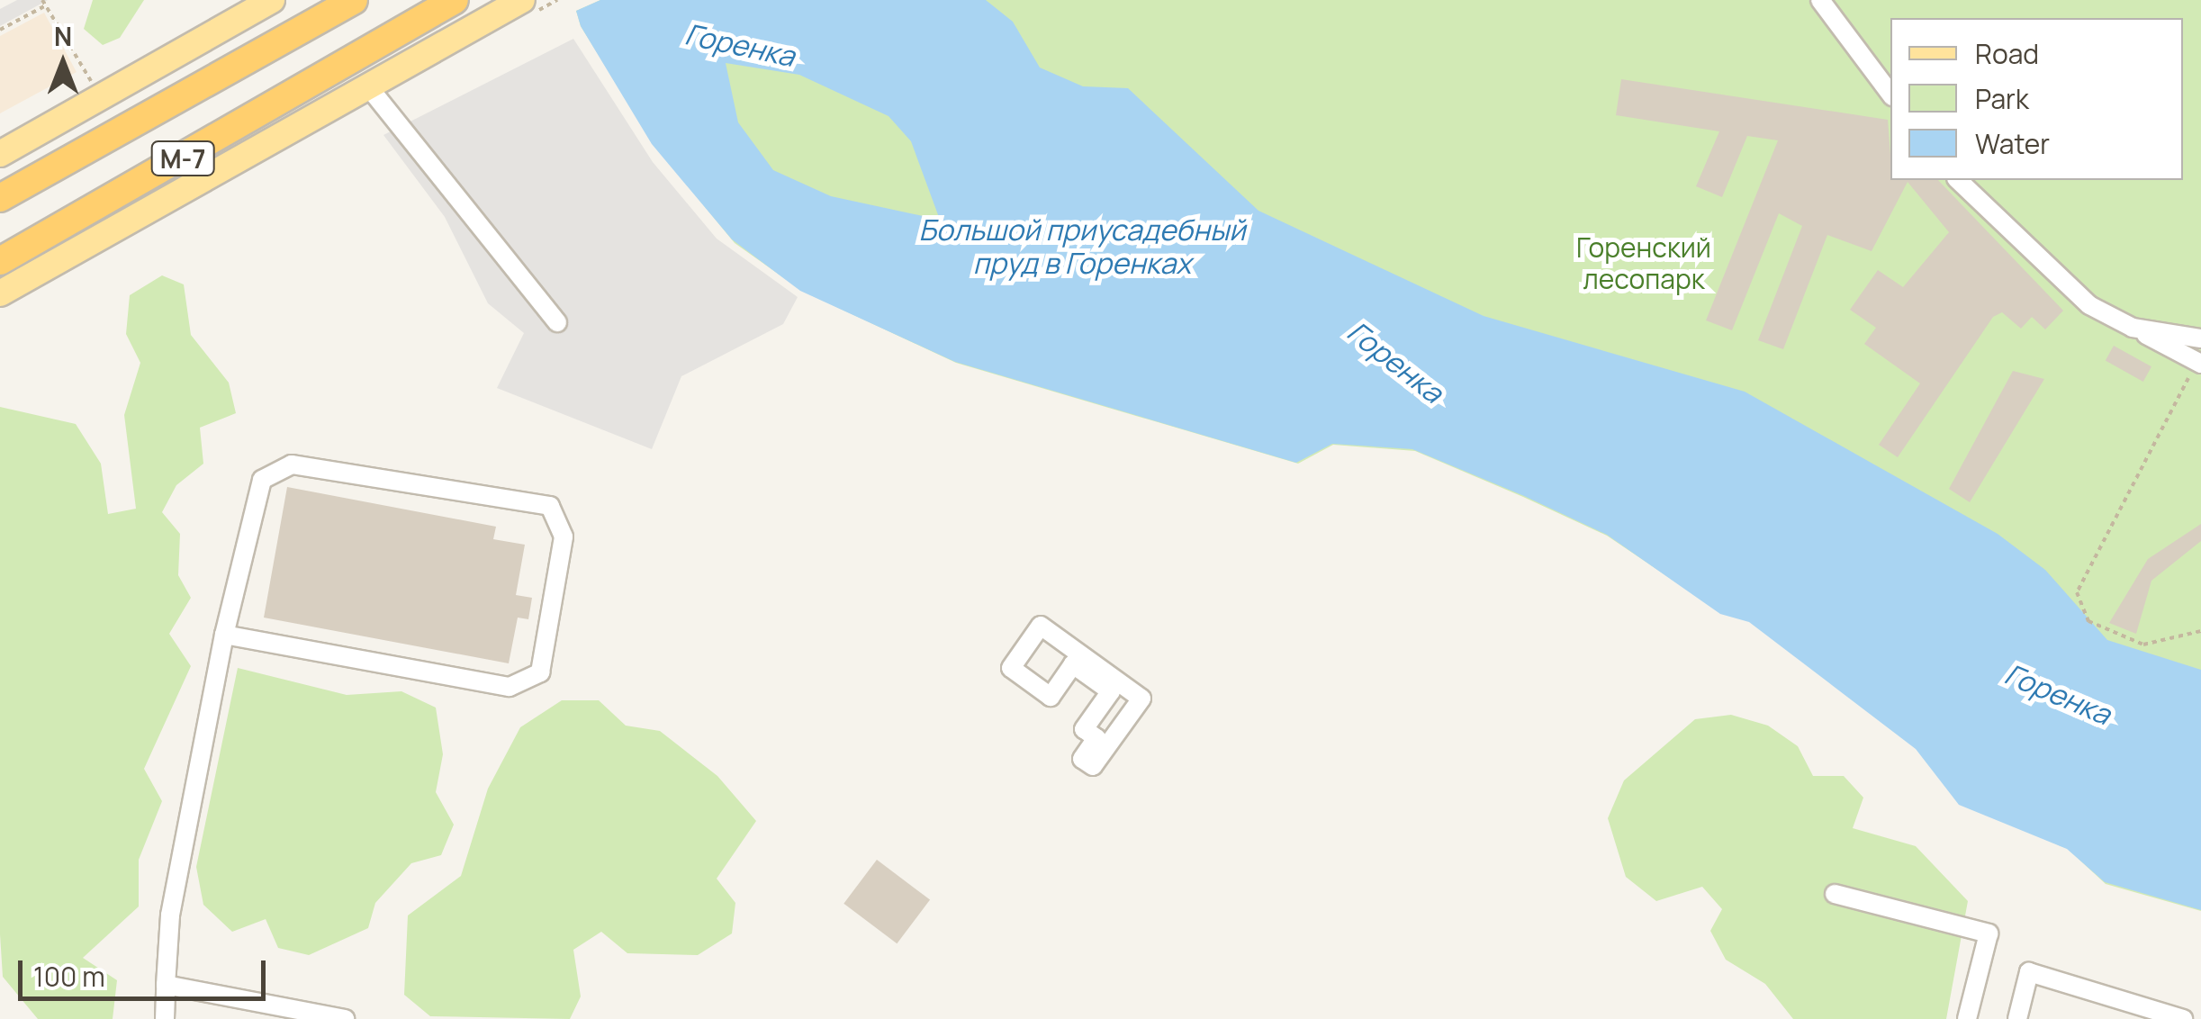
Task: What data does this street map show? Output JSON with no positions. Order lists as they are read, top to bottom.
{
  "streets": {
    "highway": ["М-7"]
  },
  "water": ["Горенка", "Большой приусадебный пруд в Горенках"],
  "parks": ["Горенский лесопарк"],
  "legend": ["Road", "Park", "Water"],
  "scale_bar": "100 m",
  "north": "top"
}
